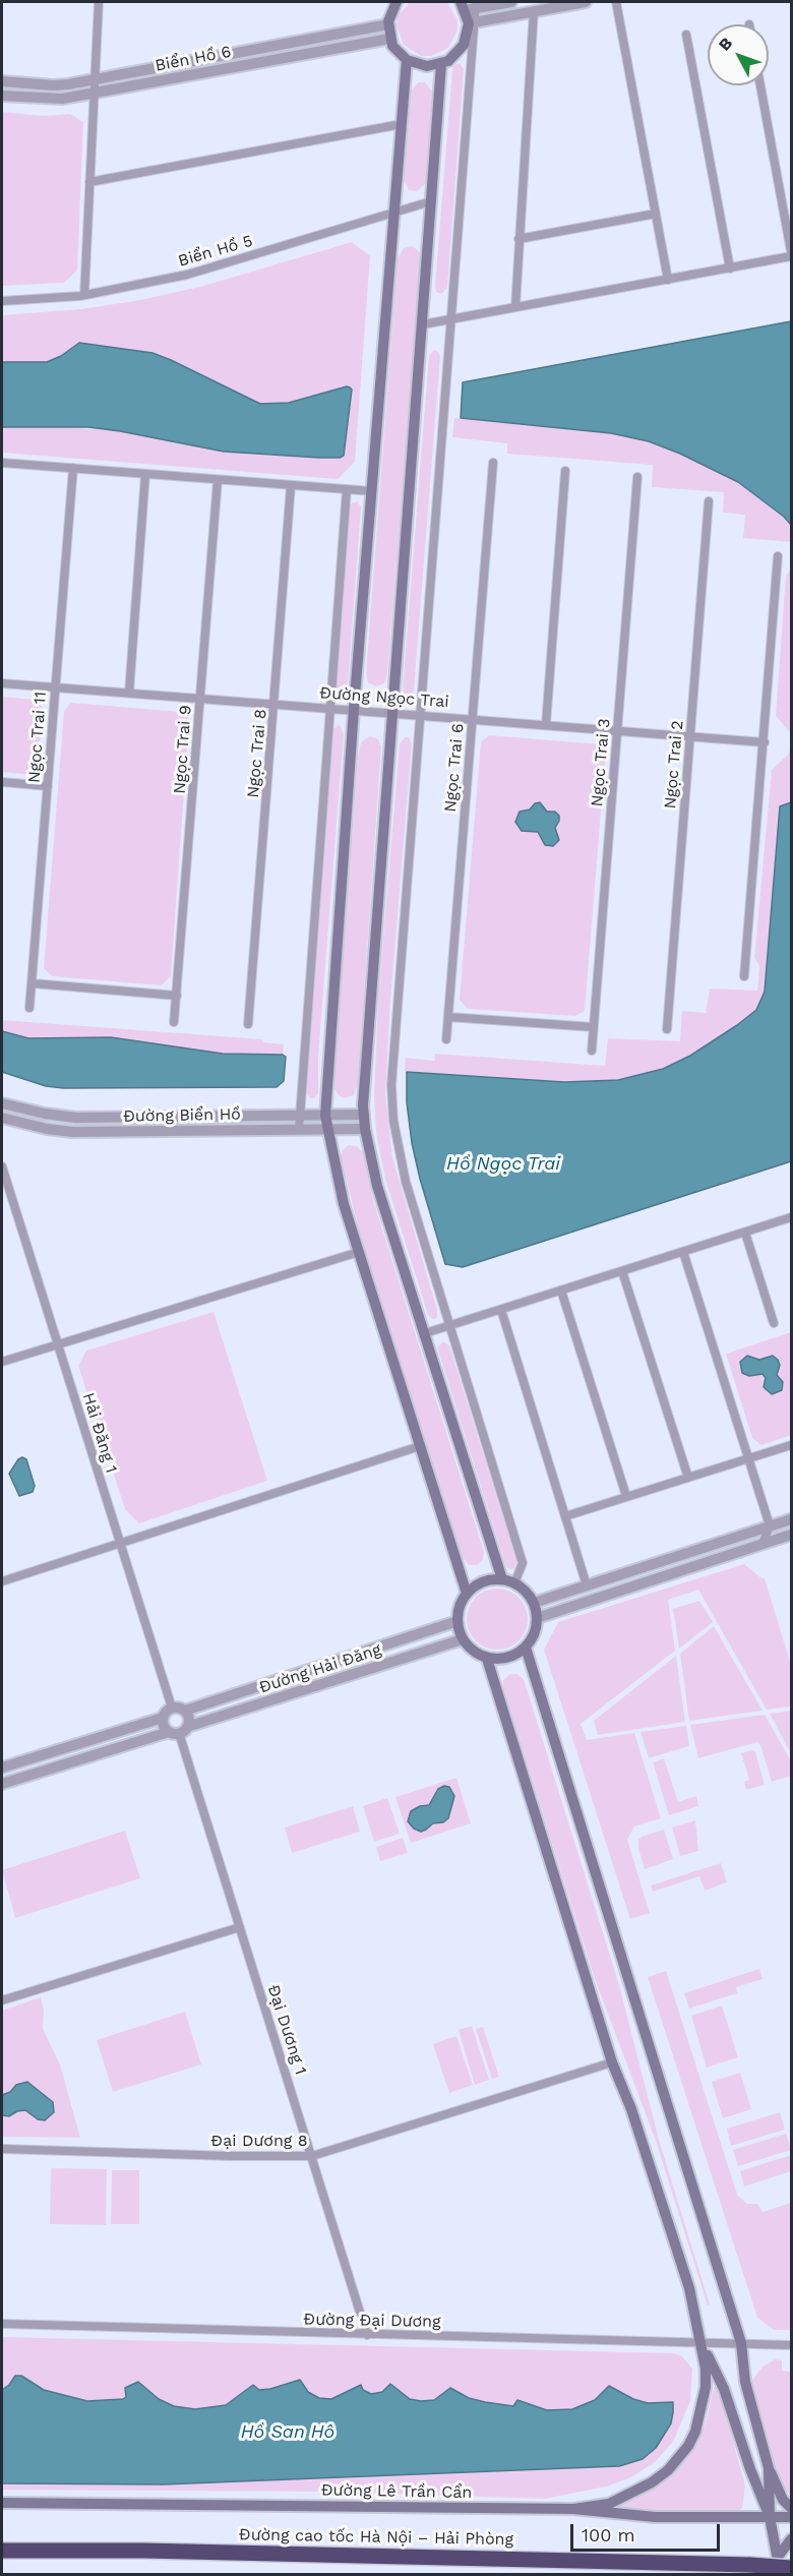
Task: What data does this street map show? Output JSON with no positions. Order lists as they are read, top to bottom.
{
  "streets": {
    "highway": ["Đường cao tốc Hà Nội – Hải Phòng"],
    "main road": ["Đường Lê Trần Cẩn"],
    "street": [
      "Biển Hồ 6",
      "Biển Hồ 5",
      "Đường Ngọc Trai",
      "Ngọc Trai 11",
      "Ngọc Trai 9",
      "Ngọc Trai 8",
      "Ngọc Trai 3",
      "Ngọc Trai 2",
      "Ngọc Trai 6",
      "Đường Biển Hồ",
      "Hải Đăng 1",
      "Đường Hải Đăng",
      "Đại Dương 1",
      "Đại Dương 8",
      "Đường Đại Dương"
    ]
  },
  "crossings": [
    ["Đường Ngọc Trai", "Ngọc Trai 11"],
    ["Đường Ngọc Trai", "Ngọc Trai 9"],
    ["Đường Ngọc Trai", "Ngọc Trai 8"],
    ["Đường Ngọc Trai", "Ngọc Trai 3"],
    ["Đường Ngọc Trai", "Ngọc Trai 2"],
    ["Đường Ngọc Trai", "Ngọc Trai 6"],
    ["Hải Đăng 1", "Đường Hải Đăng"],
    ["Hải Đăng 1", "Đại Dương 1"],
    ["Đường Hải Đăng", "Đại Dương 1"],
    ["Đại Dương 1", "Đại Dương 8"],
    ["Đại Dương 1", "Đường Đại Dương"]
  ],
  "water": ["Hồ Ngọc Trai", "Hồ San Hô"],
  "scale_bar": "100 m",
  "north": "top left"
}
